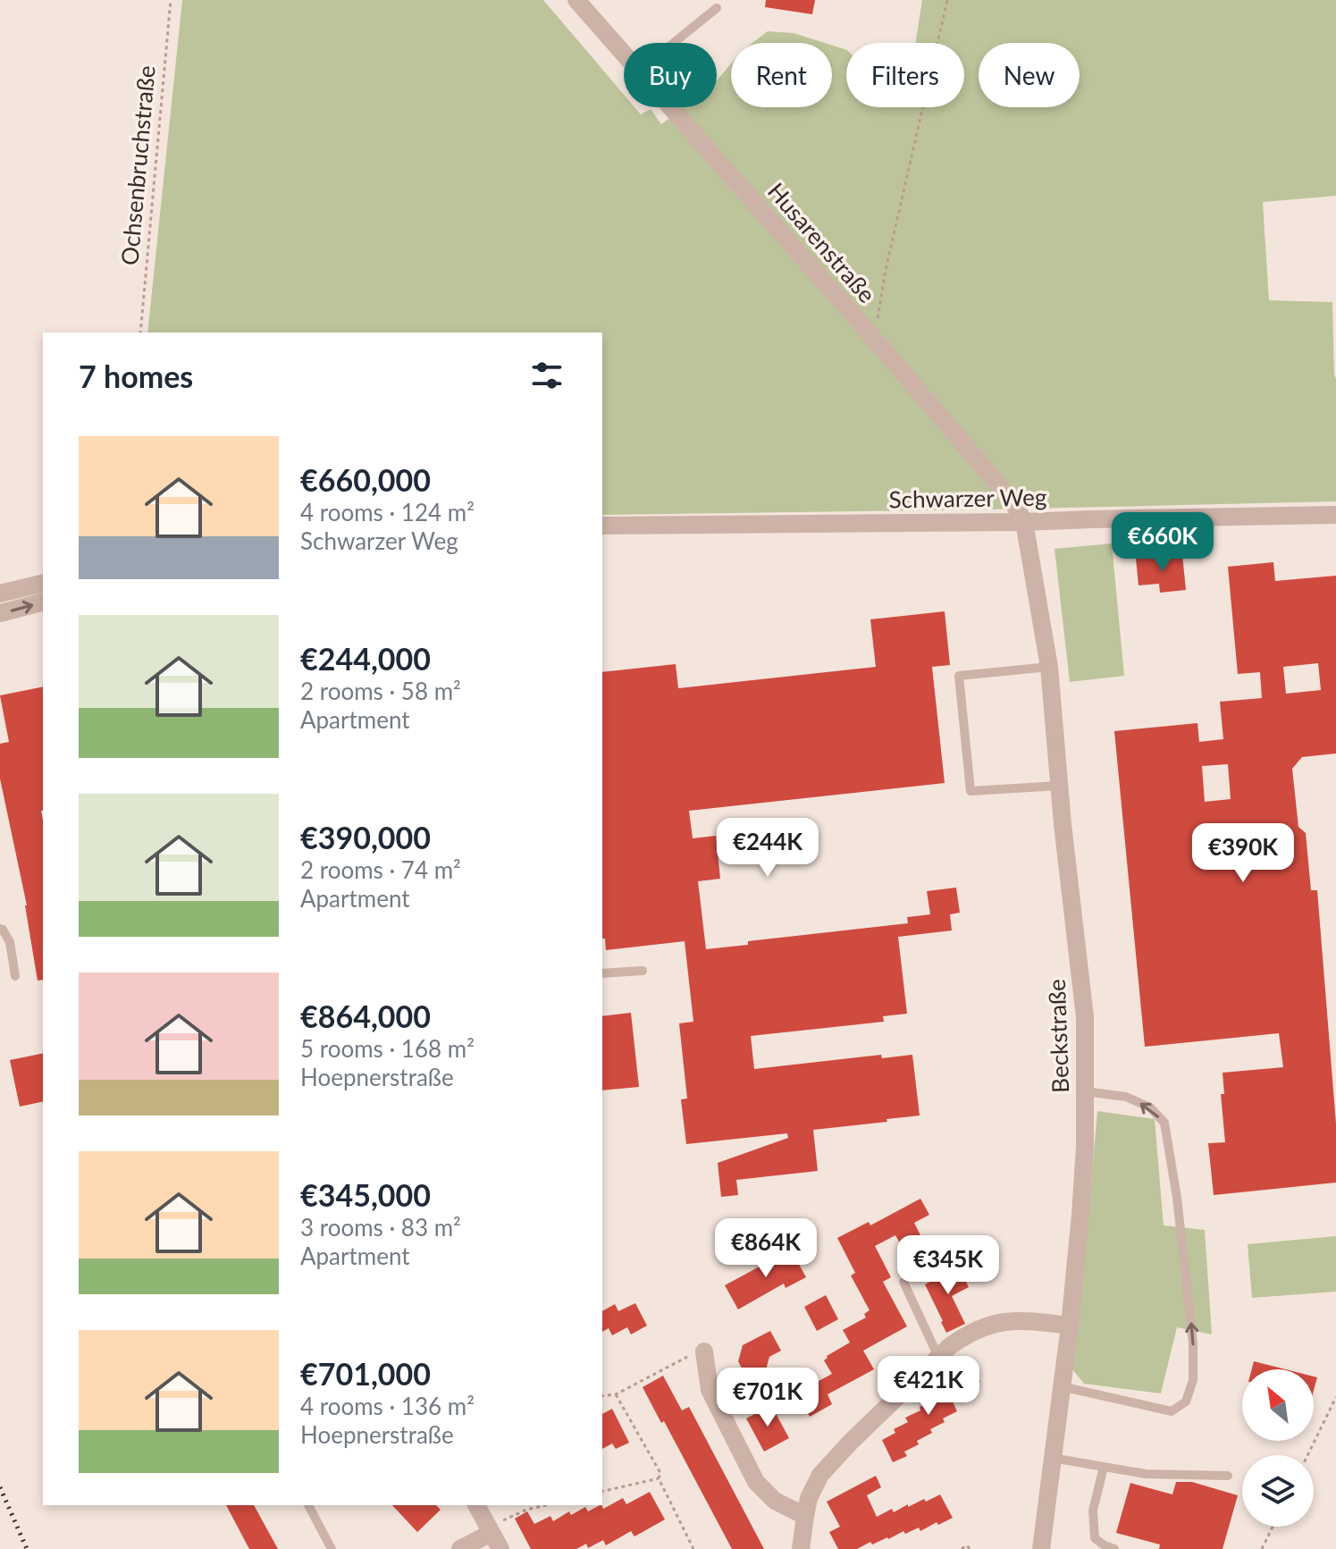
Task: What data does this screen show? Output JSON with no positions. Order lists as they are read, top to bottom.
{
  "streets": {
    "street": ["Husarenstraße", "Schwarzer Weg", "Beckstraße"],
    "path": ["Ochsenbruchstraße"]
  },
  "crossings": [
    ["Husarenstraße", "Schwarzer Weg"],
    ["Husarenstraße", "Beckstraße"],
    ["Schwarzer Weg", "Beckstraße"]
  ],
  "north": "top left",
  "page": {
    "chip": [
      "Buy",
      "Rent",
      "Filters",
      "New"
    ],
    "heading": "7 homes",
    "list": [
      {
        "name": "€660,000",
        "note": "4 rooms · 124 m² · Schwarzer Weg"
      },
      {
        "name": "€244,000",
        "note": "2 rooms · 58 m² · Apartment"
      },
      {
        "name": "€390,000",
        "note": "2 rooms · 74 m² · Apartment"
      },
      {
        "name": "€864,000",
        "note": "5 rooms · 168 m² · Hoepnerstraße"
      },
      {
        "name": "€345,000",
        "note": "3 rooms · 83 m² · Apartment"
      },
      {
        "name": "€701,000",
        "note": "4 rooms · 136 m² · Hoepnerstraße"
      }
    ],
    "price": [
      "€660K",
      "€244K",
      "€390K",
      "€864K",
      "€345K",
      "€421K",
      "€701K"
    ]
  }
}
